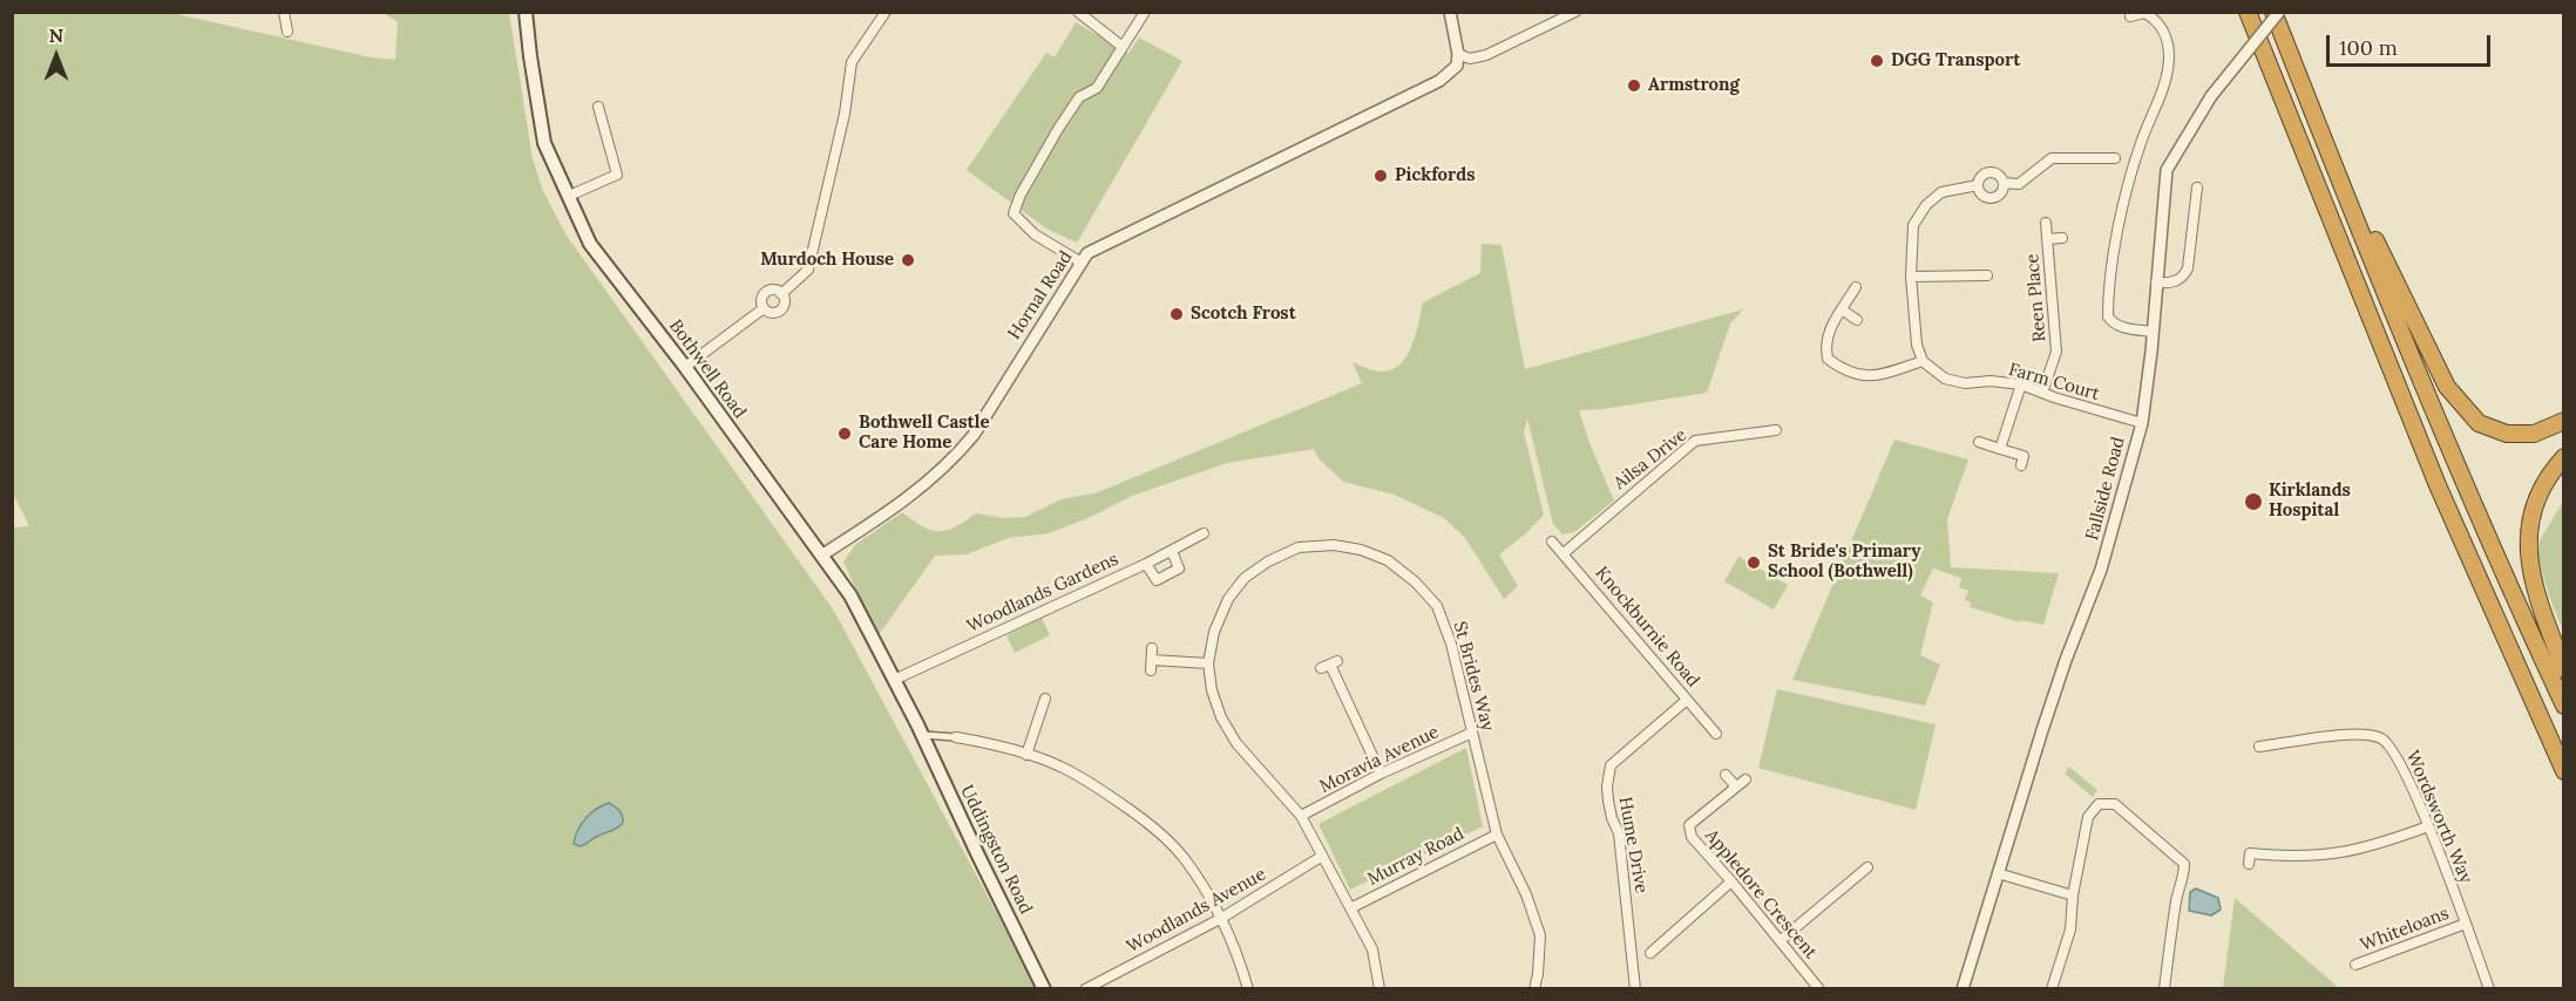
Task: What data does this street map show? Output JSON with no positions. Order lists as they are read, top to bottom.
{
  "streets": {
    "main road": ["Bothwell Road", "Uddingston Road"],
    "street": [
      "Hornal Road",
      "Reen Place",
      "Farm Court",
      "Ailsa Drive",
      "Fallside Road",
      "Woodlands Gardens",
      "Knockburnie Road",
      "St Brides Way",
      "Moravia Avenue",
      "Wordsworth Way",
      "Hume Drive",
      "Murray Road",
      "Appledore Crescent",
      "Woodlands Avenue",
      "Whiteloans"
    ]
  },
  "crossings": [
    ["Hornal Road", "Bothwell Road"],
    ["Reen Place", "Farm Court"],
    ["Bothwell Road", "Woodlands Gardens"],
    ["Bothwell Road", "Uddingston Road"],
    ["Farm Court", "Fallside Road"],
    ["Ailsa Drive", "Knockburnie Road"],
    ["Knockburnie Road", "Hume Drive"],
    ["St Brides Way", "Moravia Avenue"],
    ["St Brides Way", "Murray Road"],
    ["St Brides Way", "Woodlands Avenue"],
    ["Wordsworth Way", "Whiteloans"]
  ],
  "places": [
    "DGG Transport",
    "Armstrong",
    "Pickfords",
    "Murdoch House",
    "Scotch Frost",
    "Bothwell Castle Care Home",
    "Kirklands Hospital",
    "St Bride's Primary School (Bothwell)"
  ],
  "scale_bar": "100 m",
  "north": "top"
}
